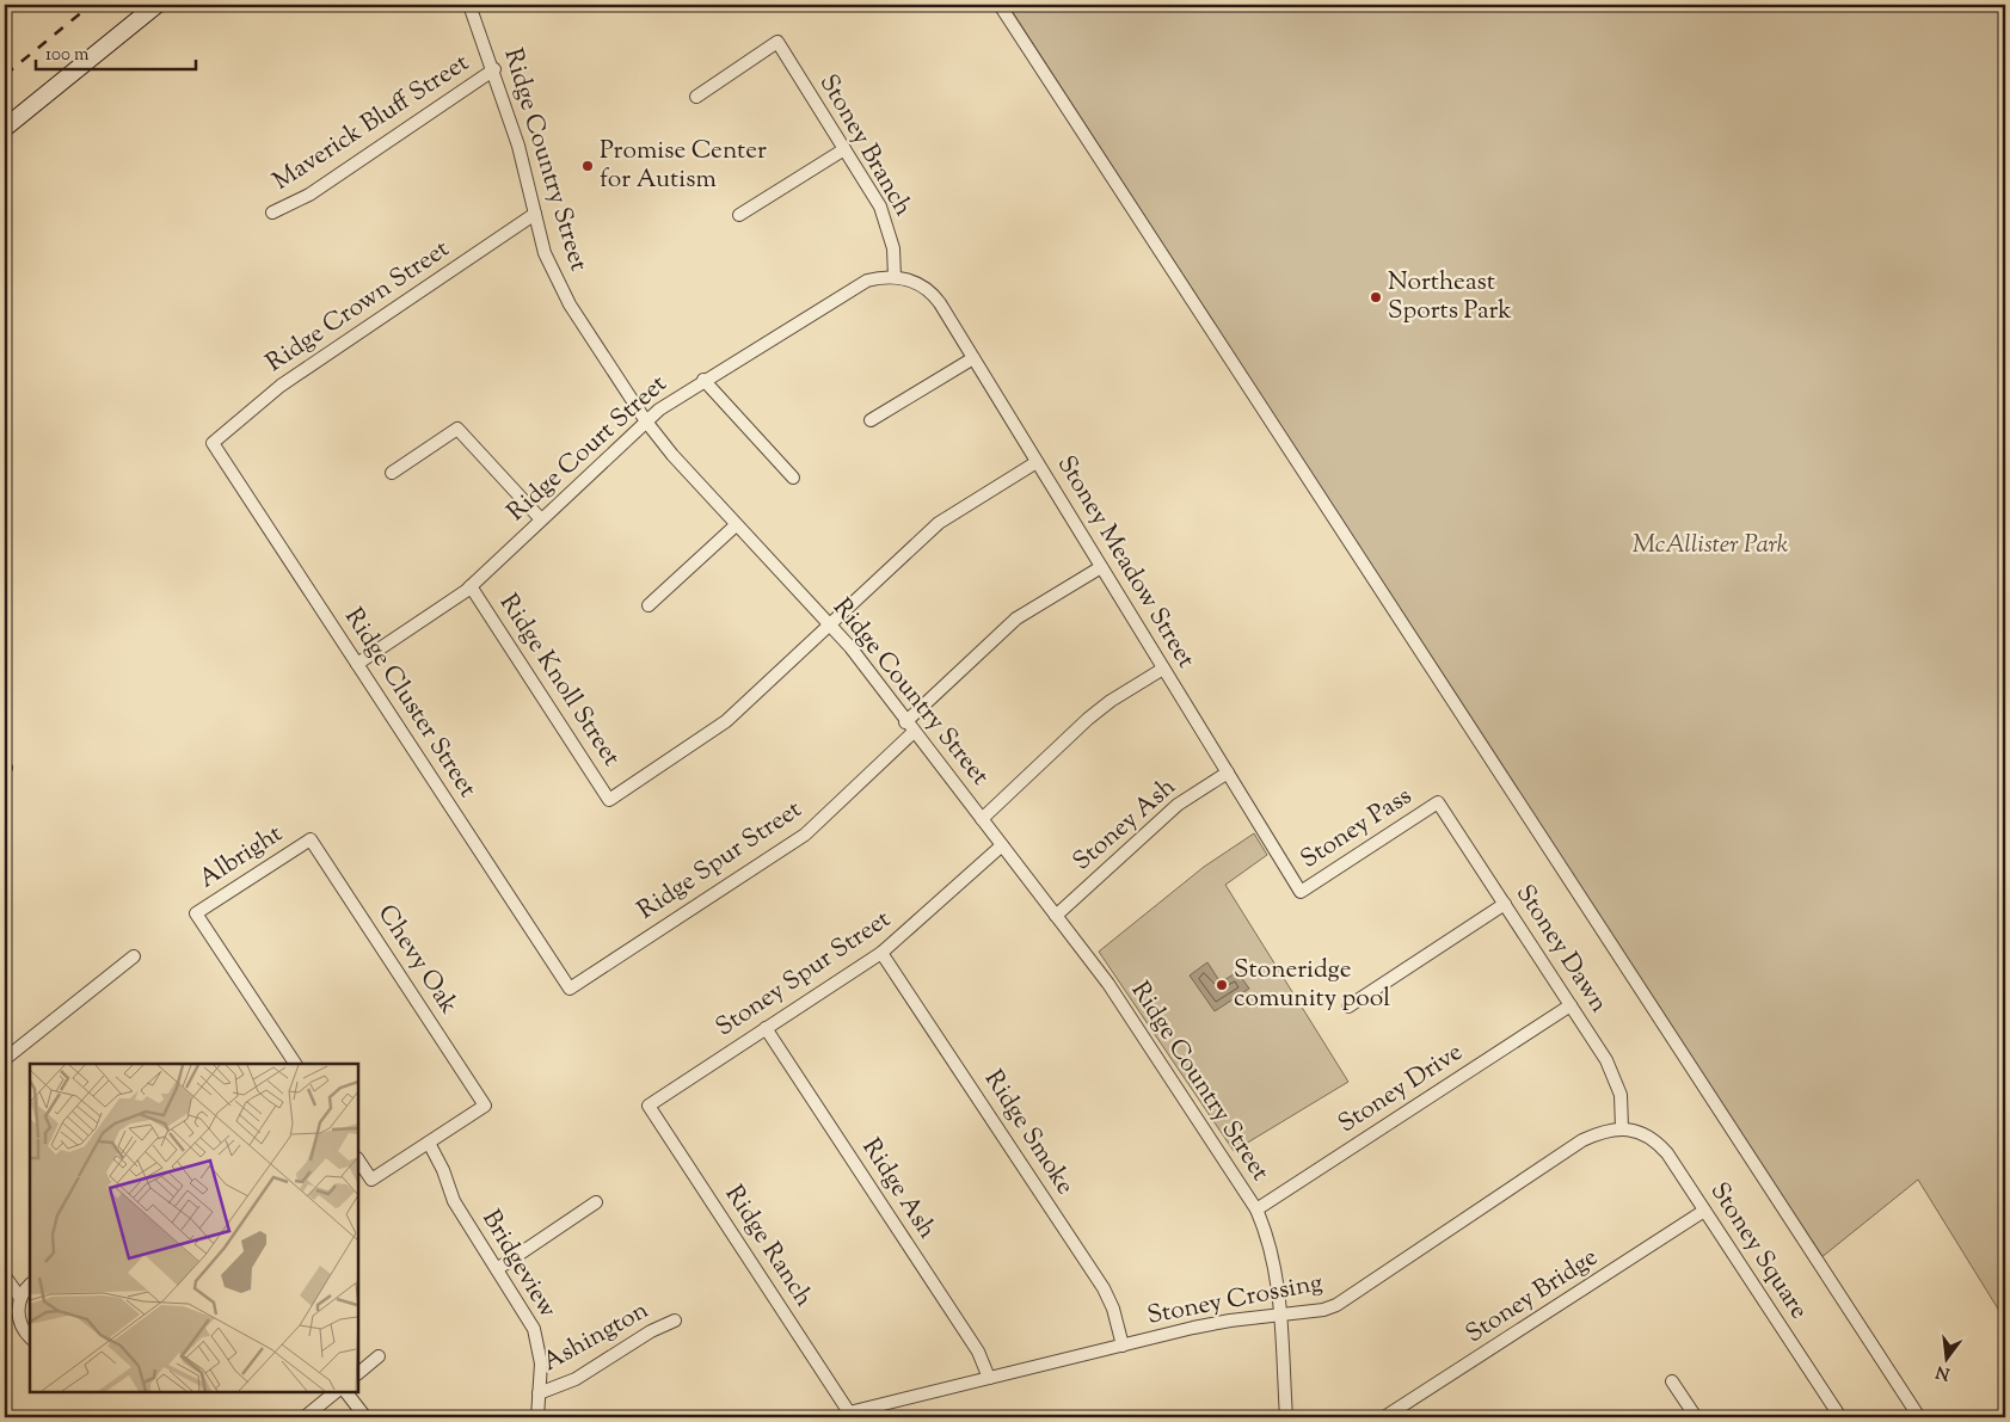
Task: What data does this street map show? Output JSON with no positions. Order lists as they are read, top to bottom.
{
  "streets": {
    "street": [
      "Maverick Bluff Street",
      "Stoney Branch",
      "Ridge Country Street",
      "Ridge Crown Street",
      "Ridge Court Street",
      "Stoney Meadow Street",
      "Ridge Knoll Street",
      "Ridge Cluster Street",
      "Stoney Ash",
      "Stoney Pass",
      "Albright",
      "Ridge Spur Street",
      "Stoney Dawn",
      "Chevy Oak",
      "Stoney Spur Street",
      "Stoney Drive",
      "Ridge Smoke",
      "Ridge Ash",
      "Ridge Ranch",
      "Stoney Square",
      "Bridgeview",
      "Stoney Bridge",
      "Stoney Crossing",
      "Ashington"
    ]
  },
  "crossings": [
    ["Maverick Bluff Street", "Ridge Country Street"],
    ["Stoney Branch", "Ridge Court Street"],
    ["Stoney Branch", "Stoney Meadow Street"],
    ["Ridge Country Street", "Ridge Crown Street"],
    ["Ridge Country Street", "Ridge Court Street"],
    ["Ridge Country Street", "Ridge Knoll Street"],
    ["Ridge Country Street", "Stoney Ash"],
    ["Ridge Country Street", "Ridge Spur Street"],
    ["Ridge Country Street", "Stoney Spur Street"],
    ["Ridge Country Street", "Stoney Drive"],
    ["Ridge Country Street", "Stoney Crossing"],
    ["Ridge Crown Street", "Ridge Cluster Street"],
    ["Ridge Court Street", "Stoney Meadow Street"],
    ["Ridge Court Street", "Ridge Knoll Street"],
    ["Ridge Court Street", "Ridge Cluster Street"],
    ["Stoney Meadow Street", "Stoney Ash"],
    ["Stoney Meadow Street", "Stoney Pass"],
    ["Stoney Meadow Street", "Ridge Spur Street"],
    ["Ridge Cluster Street", "Ridge Spur Street"],
    ["Stoney Pass", "Stoney Dawn"],
    ["Albright", "Chevy Oak"],
    ["Stoney Dawn", "Stoney Drive"],
    ["Stoney Dawn", "Stoney Square"],
    ["Stoney Dawn", "Stoney Crossing"],
    ["Chevy Oak", "Bridgeview"],
    ["Stoney Spur Street", "Ridge Smoke"],
    ["Stoney Spur Street", "Ridge Ash"],
    ["Stoney Spur Street", "Ridge Ranch"],
    ["Ridge Smoke", "Stoney Crossing"],
    ["Ridge Ash", "Stoney Crossing"],
    ["Ridge Ranch", "Stoney Crossing"],
    ["Stoney Square", "Stoney Bridge"],
    ["Stoney Square", "Stoney Crossing"],
    ["Bridgeview", "Ashington"]
  ],
  "parks": ["McAllister Park"],
  "places": ["Promise Center for Autism", "Northeast Sports Park", "Stoneridge comunity pool"],
  "scale_bar": "100 m",
  "north": "bottom"
}
